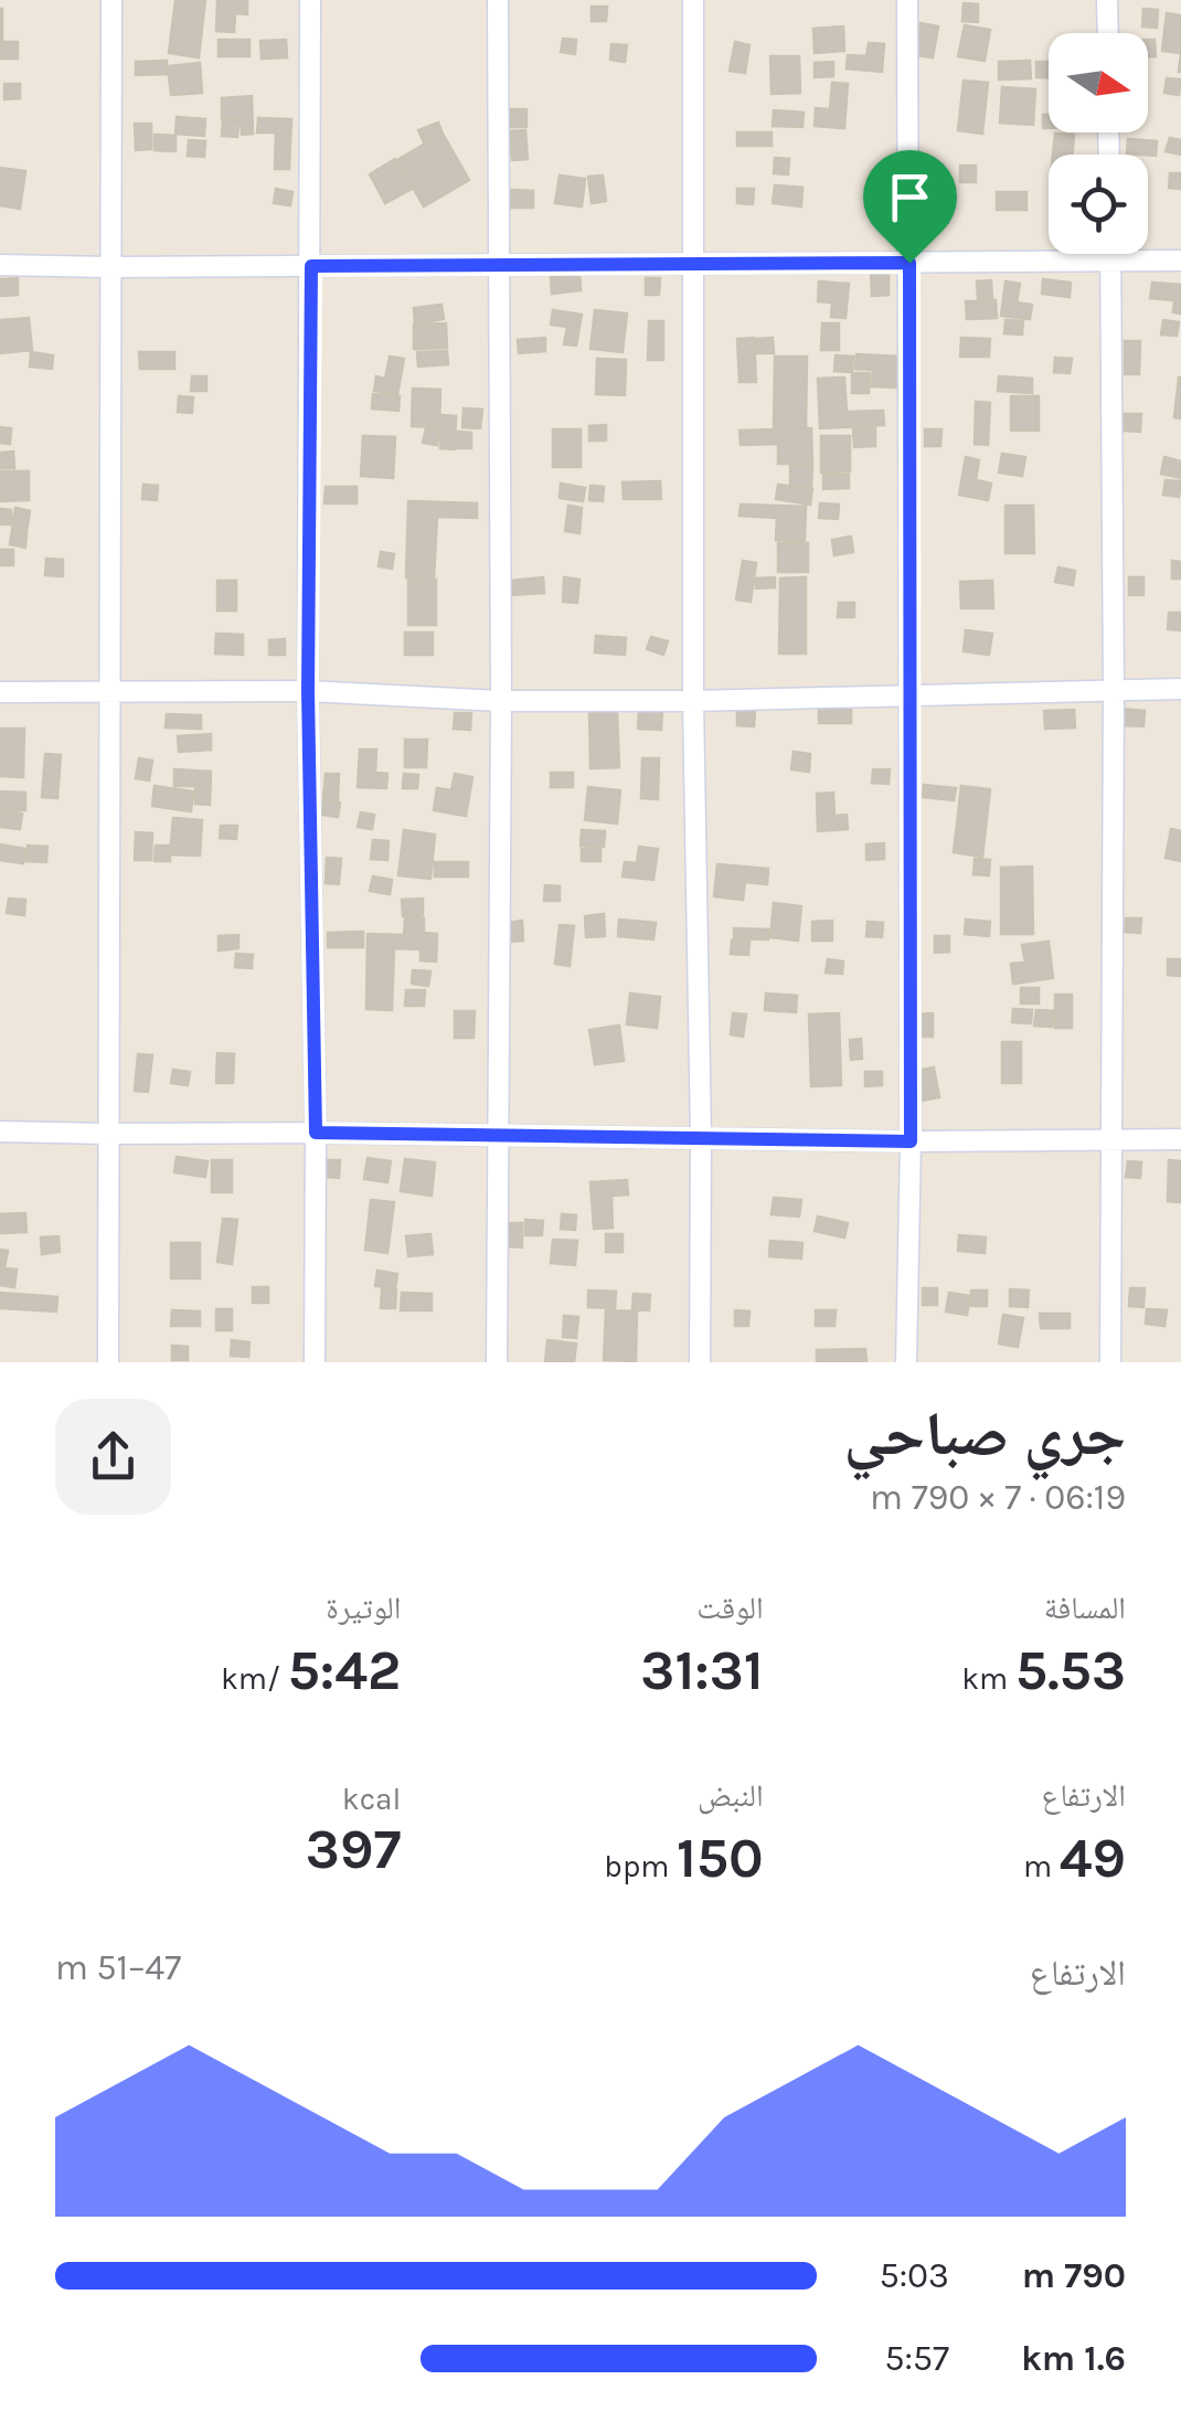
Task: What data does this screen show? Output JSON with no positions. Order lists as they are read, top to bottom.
{
  "north": "right",
  "page": {
    "heading": ["جري صباحي", "06:19 · 7 × 790 m"],
    "stats": [
      ["المسافة", "5.53 km"],
      ["الوقت", "31:31"],
      ["الوتيرة", "5:42 /km"],
      ["الارتفاع", "49 m"],
      ["النبض", "150 bpm"],
      ["kcal", "397"]
    ],
    "chart": ["الارتفاع", "47–51 m"],
    "list": [
      {
        "name": "790 m",
        "note": "5:03"
      },
      {
        "name": "1.6 km",
        "note": "5:57"
      }
    ]
  }
}
